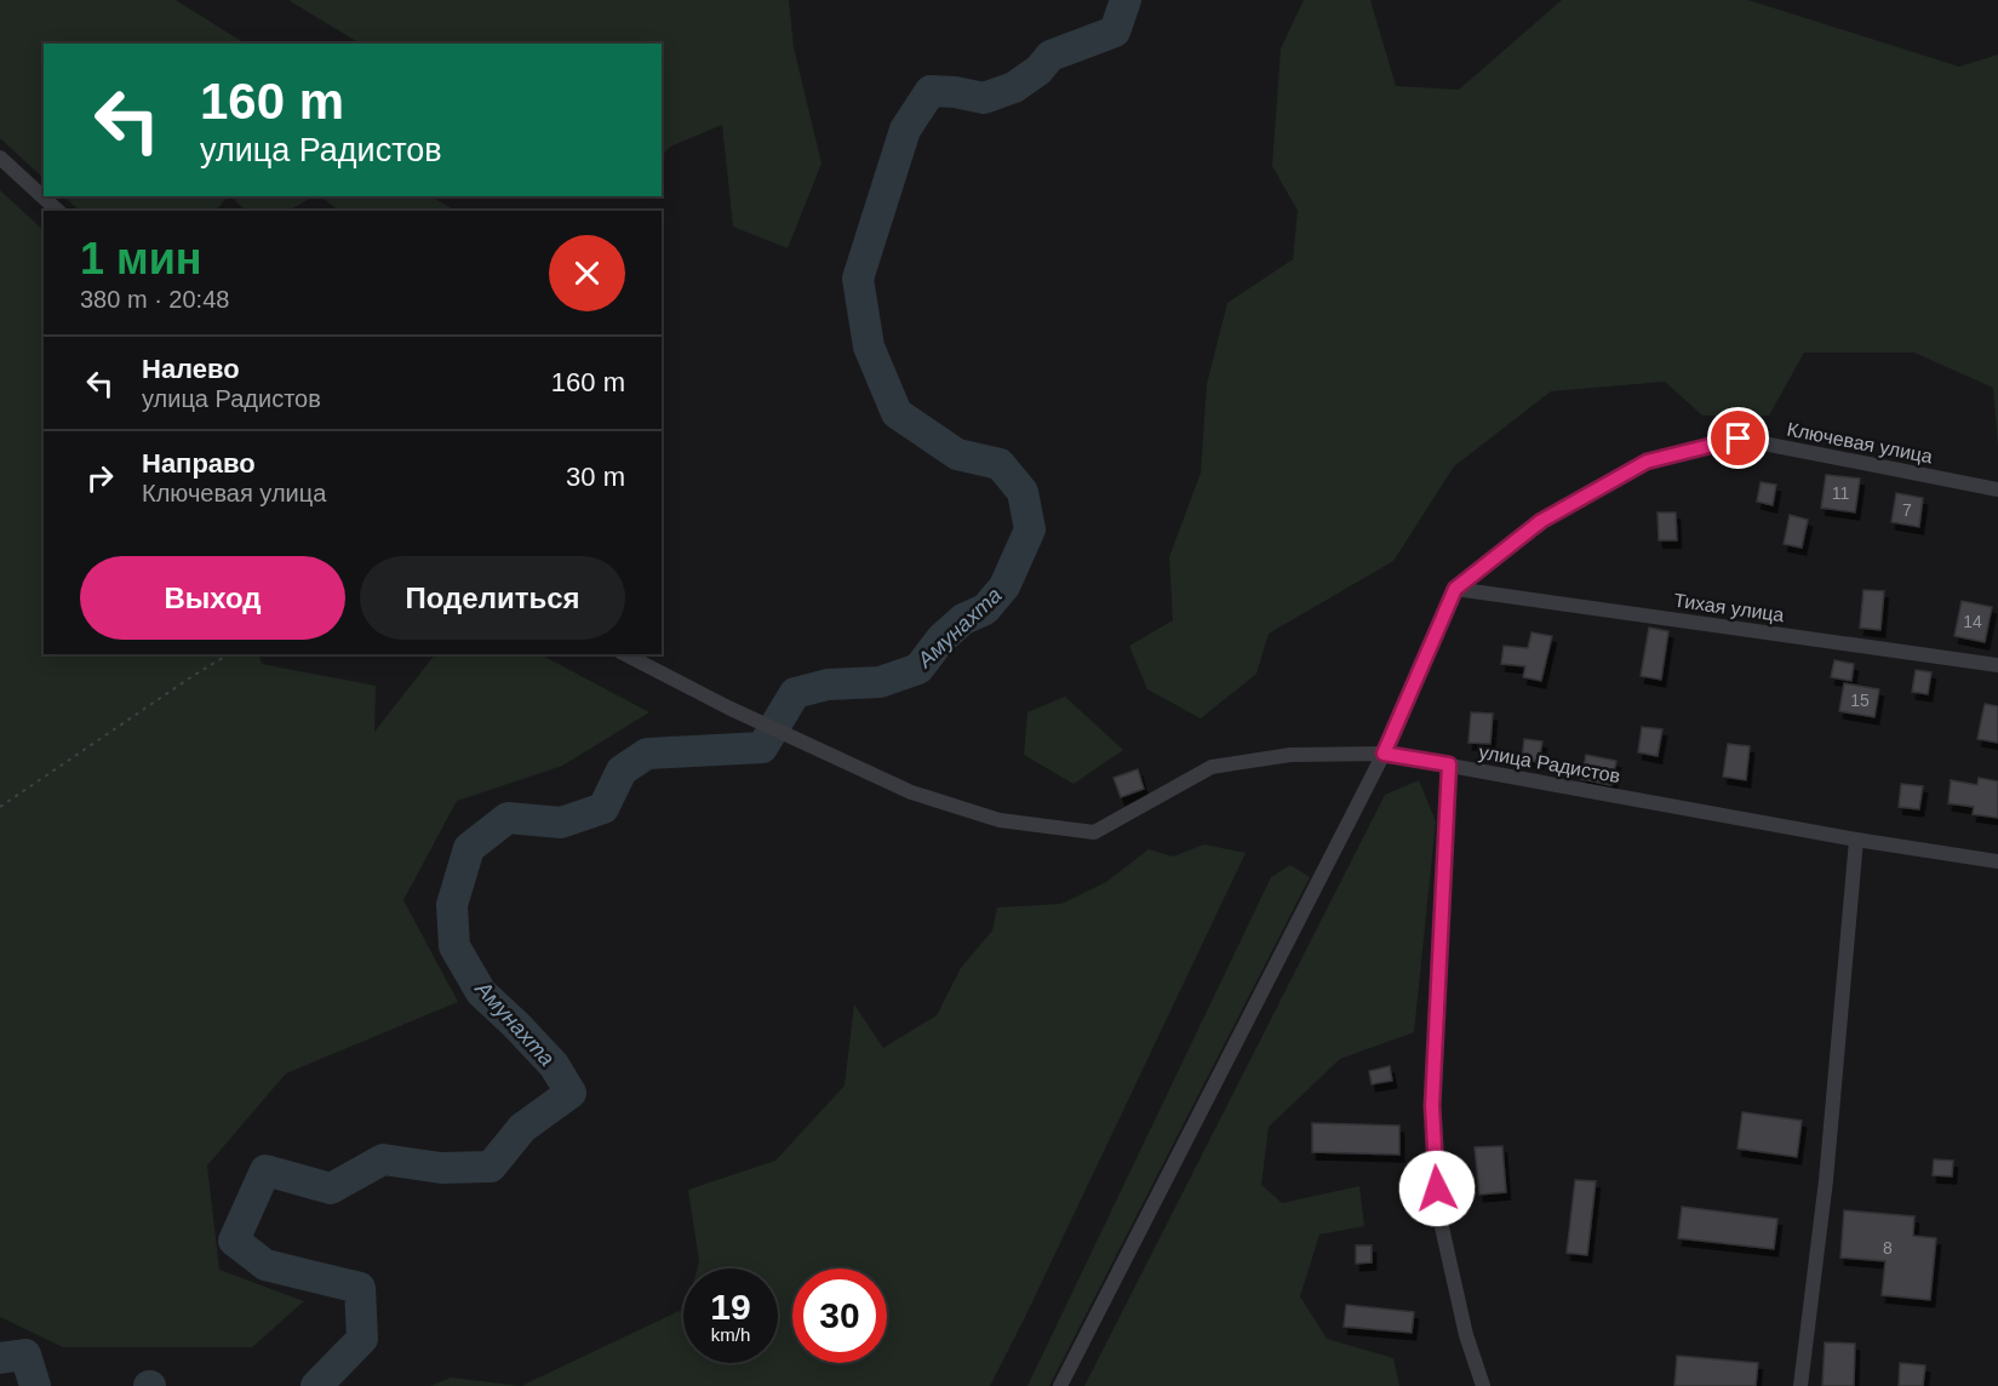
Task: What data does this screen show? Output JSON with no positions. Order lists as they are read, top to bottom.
{
  "streets": {
    "street": ["Ключевая улица", "Тихая улица", "улица Радистов"]
  },
  "crossings": [
    ["Ключевая улица", "Тихая улица"],
    ["Ключевая улица", "улица Радистов"]
  ],
  "water": ["Амунахта"],
  "house_numbers": [
    "11",
    "7",
    "14",
    "15",
    "8"
  ],
  "page": {
    "turn": ["160 m", "улица Радистов"],
    "heading": ["1 мин", "380 m · 20:48"],
    "list": [
      {
        "name": "Налево",
        "note": "улица Радистов",
        "value": "160 m"
      },
      {
        "name": "Направо",
        "note": "Ключевая улица",
        "value": "30 m"
      }
    ],
    "buttons": ["Выход", "Поделиться"],
    "speed": "19 km/h",
    "limit": "30"
  }
}
